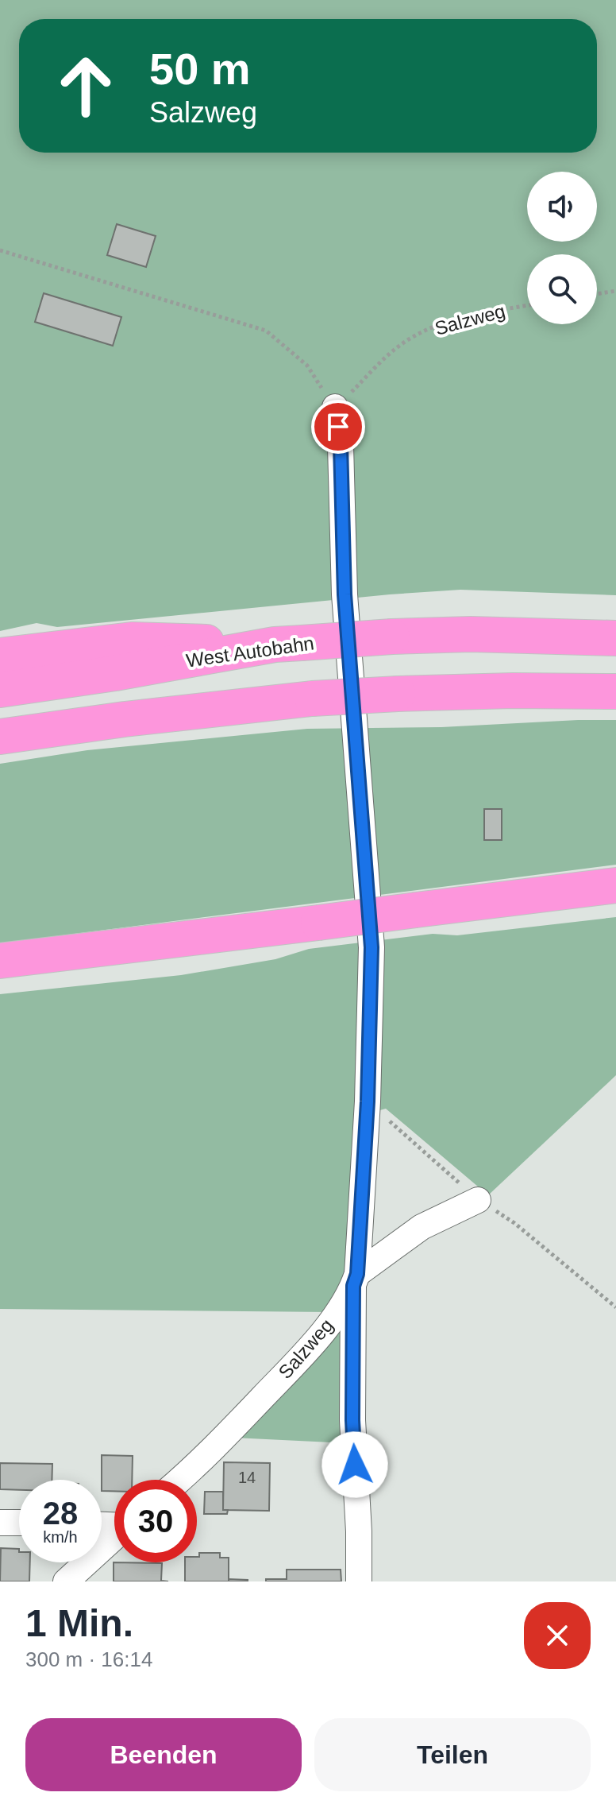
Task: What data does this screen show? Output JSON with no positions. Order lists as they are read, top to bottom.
{
  "streets": {
    "highway": ["West Autobahn"],
    "street": ["Salzweg"]
  },
  "house_numbers": ["14"],
  "page": {
    "turn": ["50 m", "Salzweg"],
    "speed": "28 km/h",
    "limit": "30",
    "heading": ["1 Min.", "300 m · 16:14"],
    "buttons": ["Beenden", "Teilen"]
  }
}
